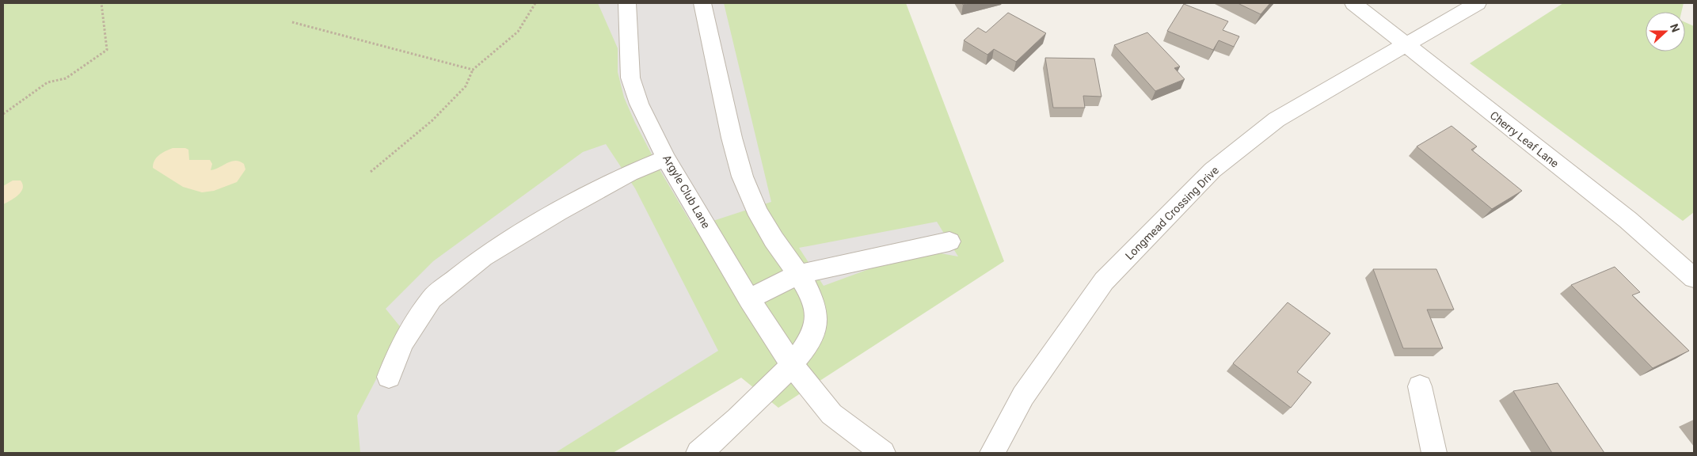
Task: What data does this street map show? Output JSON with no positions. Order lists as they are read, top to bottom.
{
  "streets": {
    "street": ["Cherry Leaf Lane", "Argyle Club Lane", "Longmead Crossing Drive"]
  },
  "crossings": [
    ["Cherry Leaf Lane", "Longmead Crossing Drive"]
  ],
  "north": "right"
}
